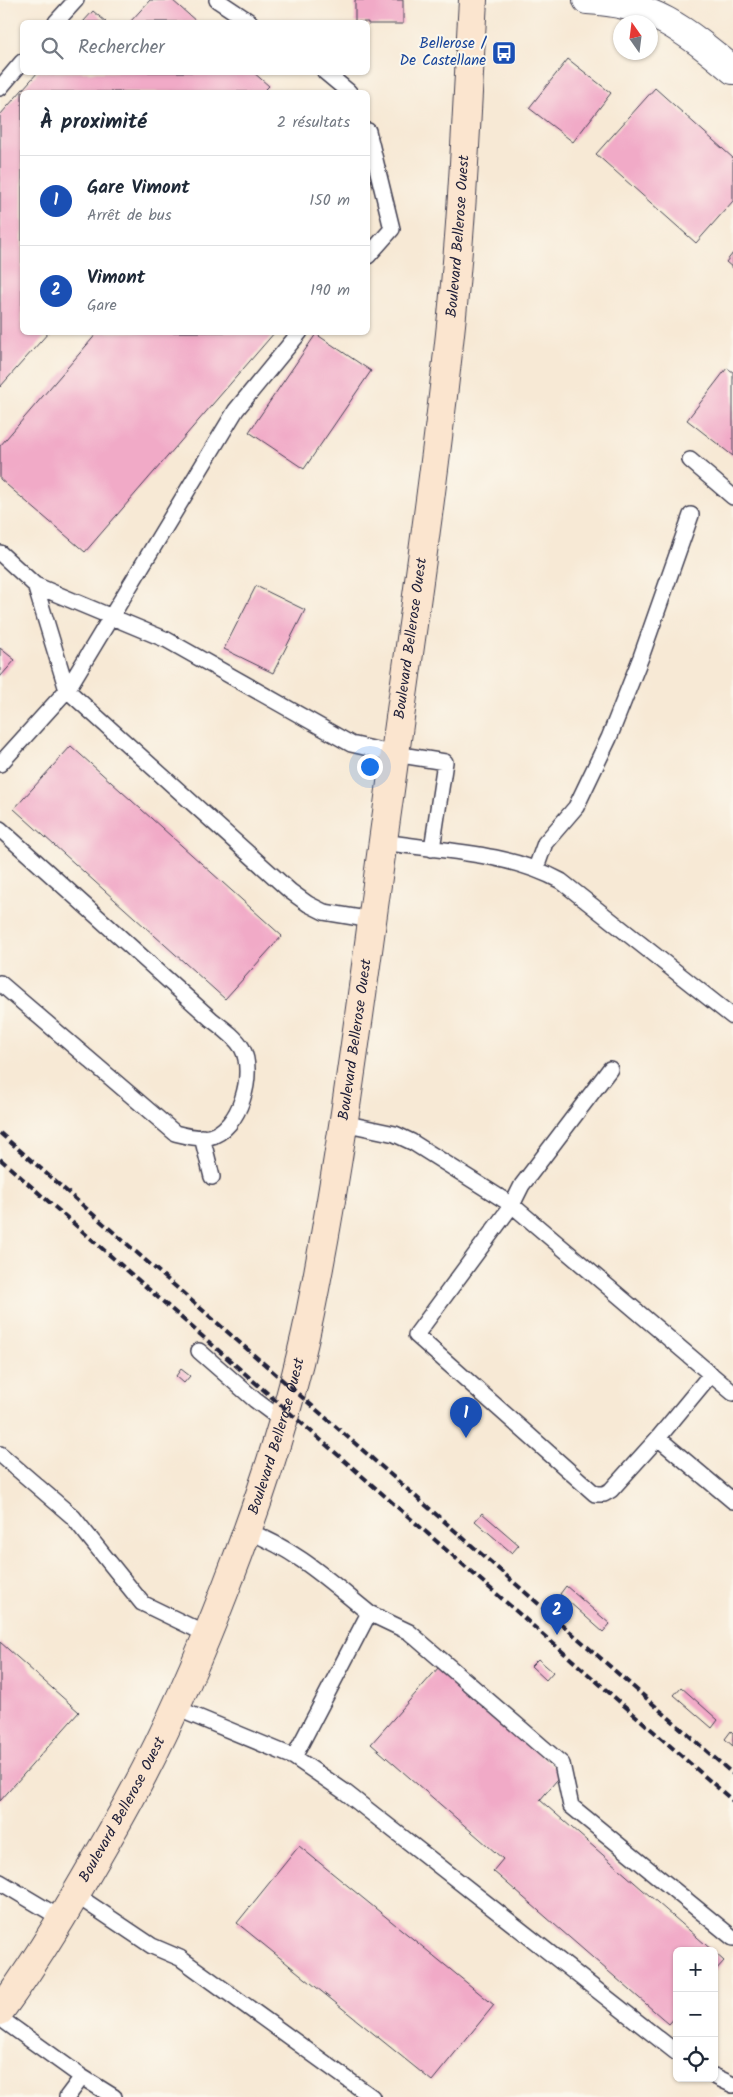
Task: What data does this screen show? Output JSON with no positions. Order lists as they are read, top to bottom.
{
  "streets": {
    "street": ["Boulevard Bellerose Ouest"]
  },
  "places": {
    "bus stop": ["Bellerose / De Castellane"]
  },
  "north": "top",
  "page": {
    "search": "Rechercher",
    "heading": ["À proximité", "2 résultats"],
    "list": [
      {
        "mark": "1",
        "name": "Gare Vimont",
        "note": "Arrêt de bus",
        "value": "150 m"
      },
      {
        "mark": "2",
        "name": "Vimont",
        "note": "Gare",
        "value": "190 m"
      }
    ],
    "pins": ["1", "2"],
    "map_buttons": ["+", "−"]
  }
}
